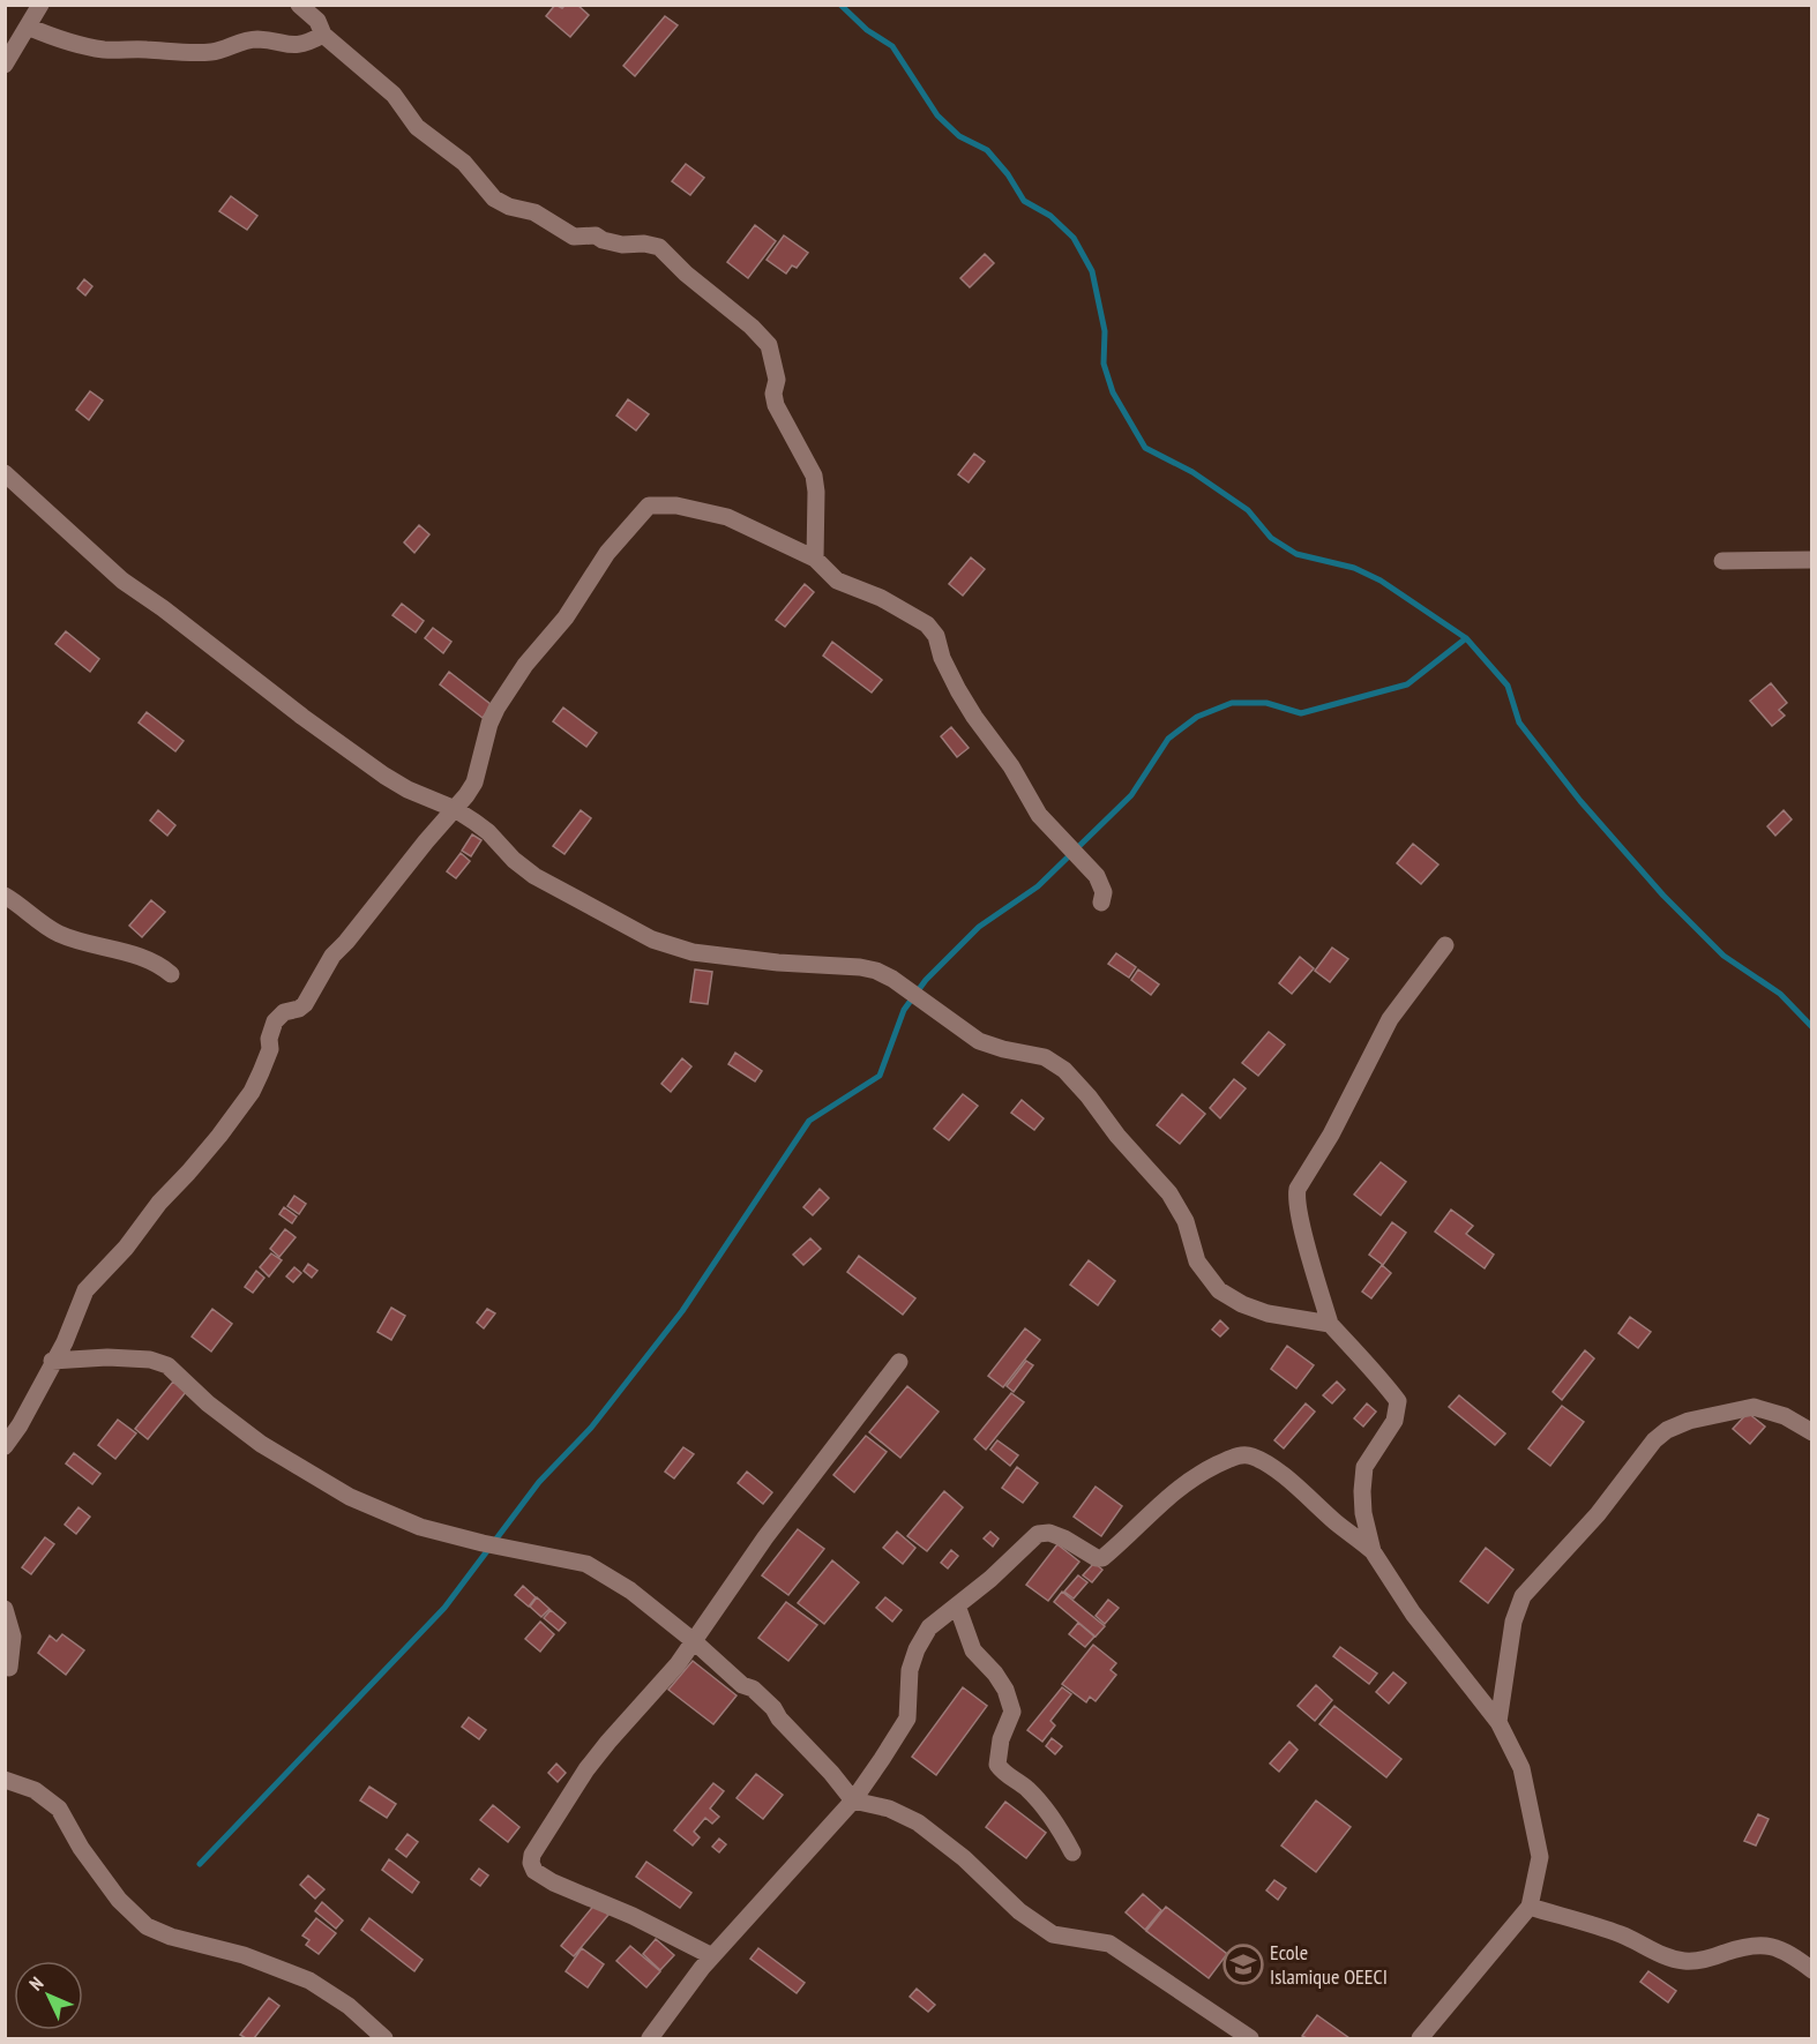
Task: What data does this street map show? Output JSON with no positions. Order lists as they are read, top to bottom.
{
  "places": {
    "school or university": ["Ecole Islamique OEECI"]
  },
  "north": "top left"
}
